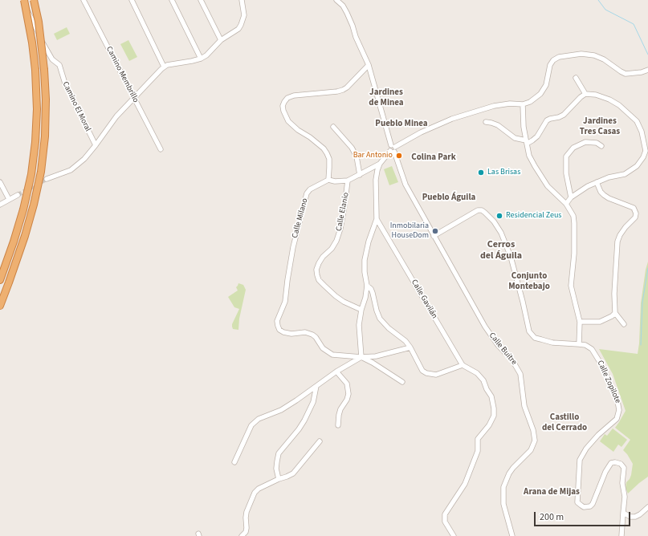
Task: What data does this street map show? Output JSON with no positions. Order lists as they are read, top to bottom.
{
  "streets": {
    "street": [
      "Camino Membrillo",
      "Camino El Moral",
      "Calle Elanio",
      "Calle Milano",
      "Calle Gavilán",
      "Calle Buitre",
      "Calle Zopilote"
    ]
  },
  "crossings": [
    ["Calle Elanio", "Calle Milano"],
    ["Calle Buitre", "Calle Zopilote"]
  ],
  "districts": [
    "Jardines de Minea",
    "Jardines Tres Casas",
    "Pueblo Minea",
    "Colina Park",
    "Pueblo Águila",
    "Cerros del Águila",
    "Conjunto Montebajo",
    "Castillo del Cerrado",
    "Arana de Mijas"
  ],
  "places": [
    "Bar Antonio",
    "Las Brisas",
    "Residencial Zeus",
    "Inmobilaria HouseDom"
  ],
  "scale_bar": "200 m"
}
